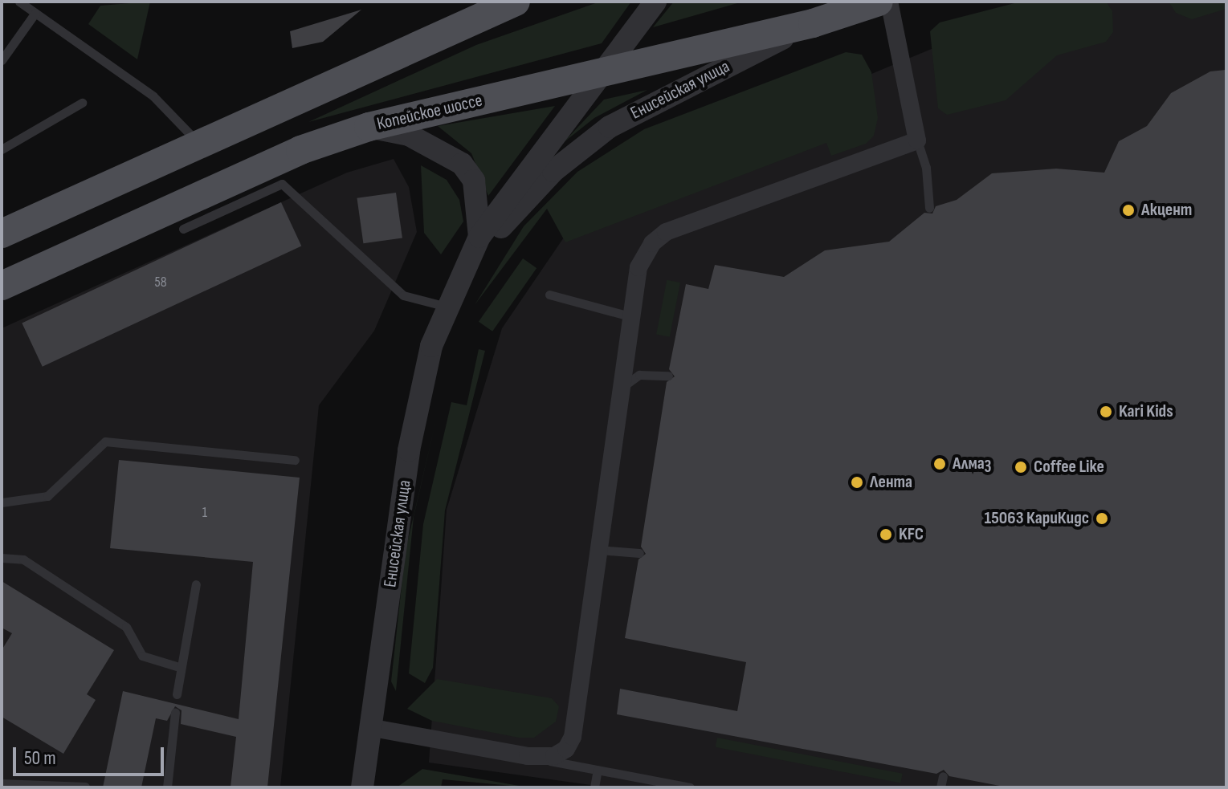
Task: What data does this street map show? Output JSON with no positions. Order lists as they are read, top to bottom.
{
  "streets": {
    "main road": ["Копейское шоссе"],
    "street": ["Енисейская улица"]
  },
  "crossings": [
    ["Енисейская улица", "Копейское шоссе"]
  ],
  "places": [
    "Акцент",
    "Kari Kids",
    "Алмаз",
    "Coffee Like",
    "Лента",
    "15063 КариКидс",
    "KFC"
  ],
  "house_numbers": ["58", "1"],
  "scale_bar": "50 m"
}
